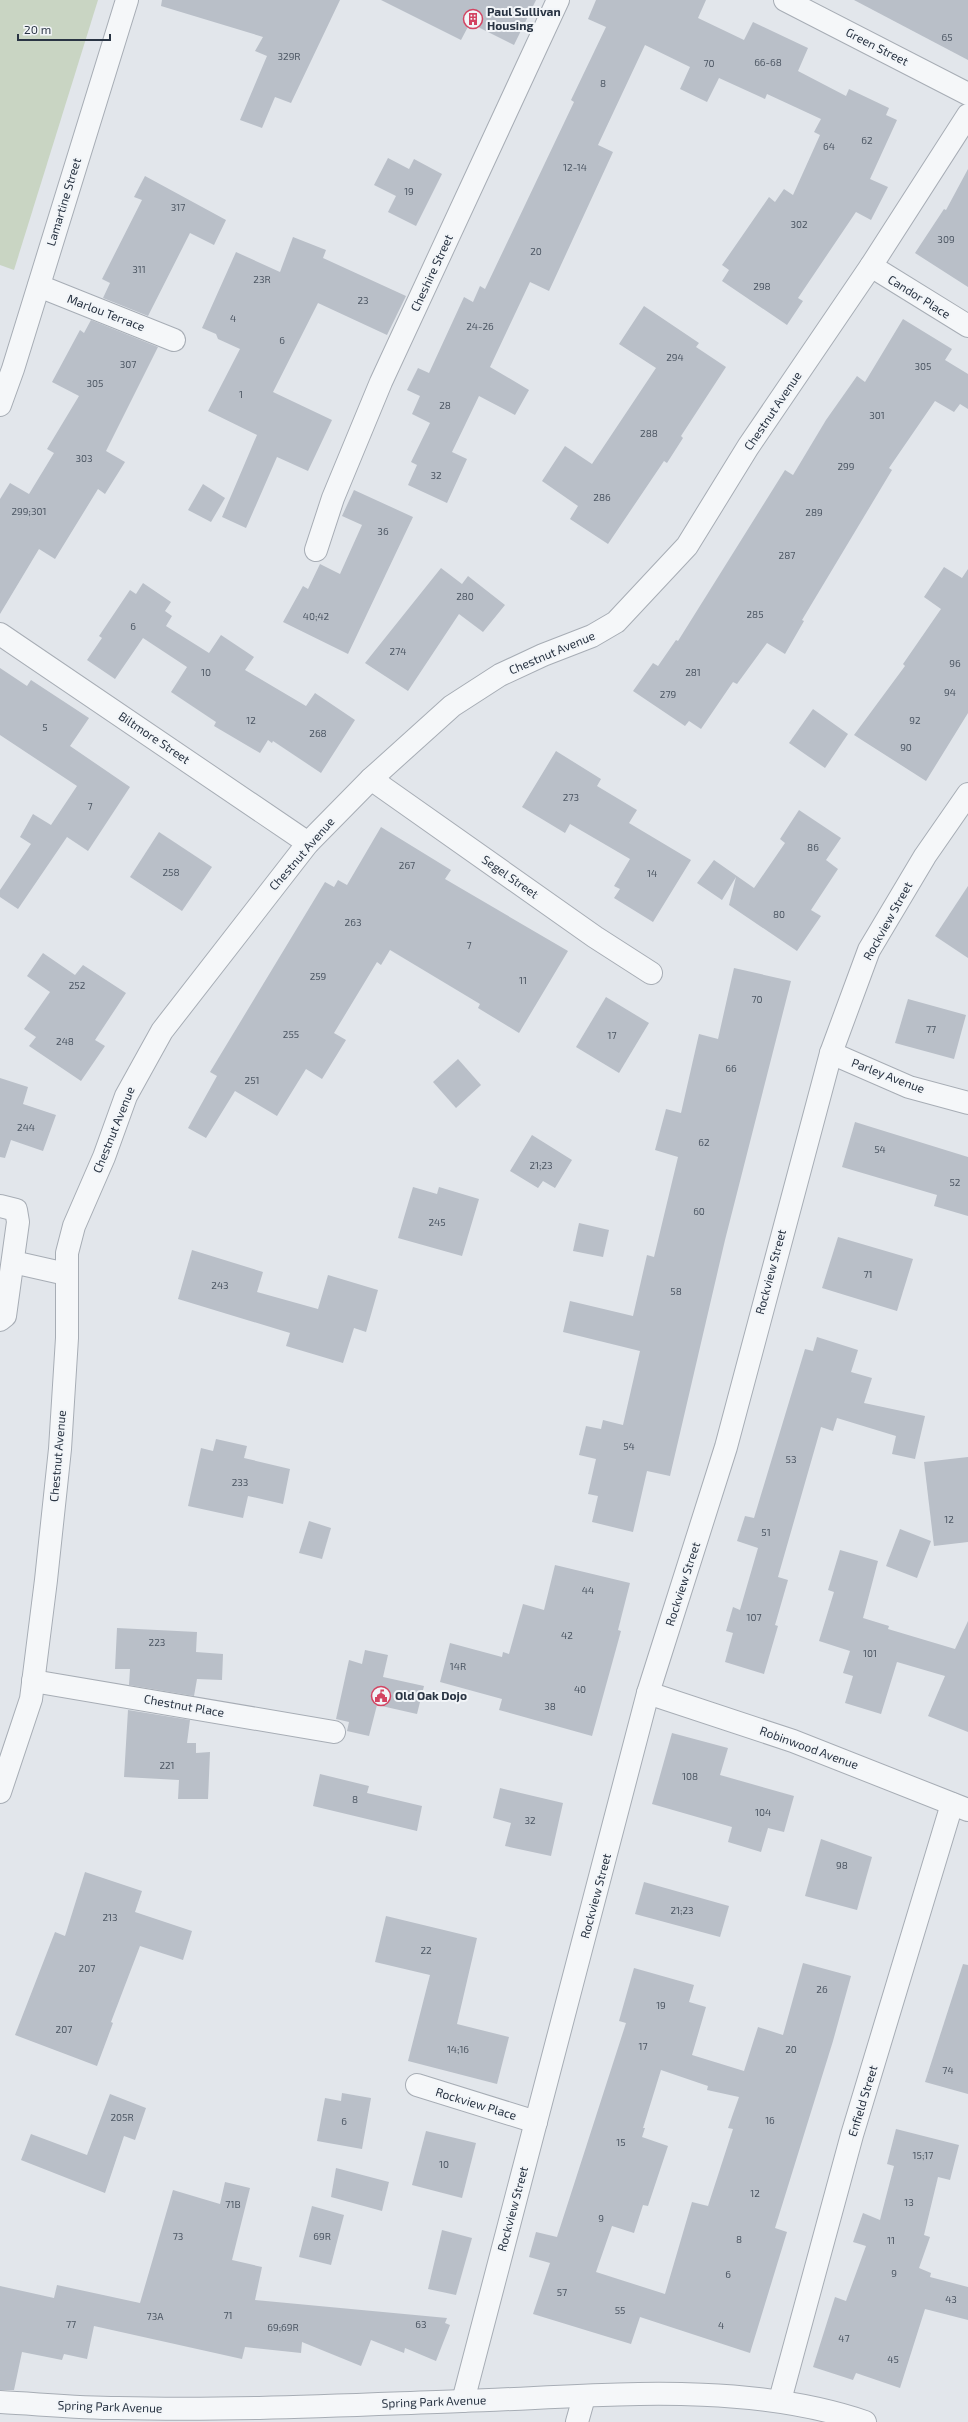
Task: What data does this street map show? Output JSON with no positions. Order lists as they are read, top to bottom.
{
  "streets": {
    "street": [
      "Green Street",
      "Lamartine Street",
      "Cheshire Street",
      "Candor Place",
      "Marlou Terrace",
      "Chestnut Avenue",
      "Biltmore Street",
      "Segel Street",
      "Rockview Street",
      "Parley Avenue",
      "Chestnut Place",
      "Robinwood Avenue",
      "Enfield Street",
      "Rockview Place",
      "Spring Park Avenue"
    ]
  },
  "crossings": [
    ["Lamartine Street", "Marlou Terrace"],
    ["Candor Place", "Chestnut Avenue"],
    ["Chestnut Avenue", "Biltmore Street"],
    ["Chestnut Avenue", "Segel Street"],
    ["Chestnut Avenue", "Chestnut Place"],
    ["Rockview Street", "Parley Avenue"],
    ["Rockview Street", "Robinwood Avenue"],
    ["Rockview Street", "Rockview Place"],
    ["Rockview Street", "Spring Park Avenue"],
    ["Robinwood Avenue", "Enfield Street"],
    ["Enfield Street", "Spring Park Avenue"]
  ],
  "places": {
    "building": ["Paul Sullivan Housing"],
    "public building": ["Old Oak Dojo"]
  },
  "house_numbers": [
    "65",
    "329R",
    "66-68",
    "70",
    "8",
    "62",
    "64",
    "12-14",
    "19",
    "317",
    "302",
    "309",
    "20",
    "311",
    "23R",
    "298",
    "23",
    "4",
    "24-26",
    "6",
    "294",
    "307",
    "305",
    "305",
    "1",
    "28",
    "301",
    "288",
    "303",
    "299",
    "32",
    "286",
    "299;301",
    "289",
    "36",
    "287",
    "280",
    "285",
    "40;42",
    "6",
    "274",
    "96",
    "10",
    "281",
    "94",
    "279",
    "12",
    "92",
    "5",
    "268",
    "90",
    "273",
    "7",
    "86",
    "267",
    "258",
    "14",
    "80",
    "263",
    "7",
    "259",
    "11",
    "252",
    "70",
    "77",
    "255",
    "17",
    "248",
    "66",
    "251",
    "244",
    "62",
    "54",
    "21;23",
    "52",
    "60",
    "245",
    "71",
    "243",
    "58",
    "54",
    "53",
    "233",
    "12",
    "51",
    "44",
    "107",
    "42",
    "223",
    "101",
    "14R",
    "40",
    "38",
    "221",
    "108",
    "8",
    "104",
    "32",
    "98",
    "21;23",
    "213",
    "22",
    "207",
    "26",
    "19",
    "207",
    "17",
    "14;16",
    "20",
    "74",
    "205R",
    "16",
    "6",
    "15",
    "15;17",
    "10",
    "12",
    "13",
    "71B",
    "9",
    "73",
    "69R",
    "8",
    "11",
    "9",
    "6",
    "57",
    "43",
    "55",
    "71",
    "73A",
    "77",
    "63",
    "4",
    "69;69R",
    "47",
    "45"
  ],
  "scale_bar": "20 m"
}
